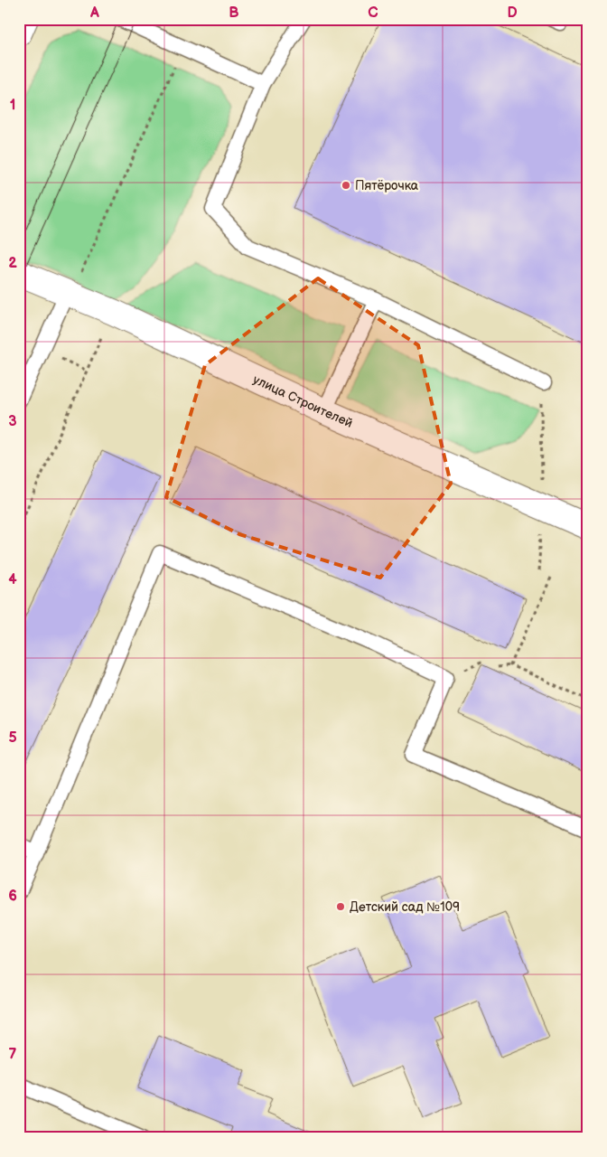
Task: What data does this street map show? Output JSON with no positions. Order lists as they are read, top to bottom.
{
  "streets": {
    "street": ["улица Строителей"]
  },
  "places": ["Пятёрочка", "Детский сад №109"],
  "grid": {
    "columns": [
      "A",
      "B",
      "C",
      "D"
    ],
    "rows": [
      "1",
      "2",
      "3",
      "4",
      "5",
      "6",
      "7"
    ]
  }
}
